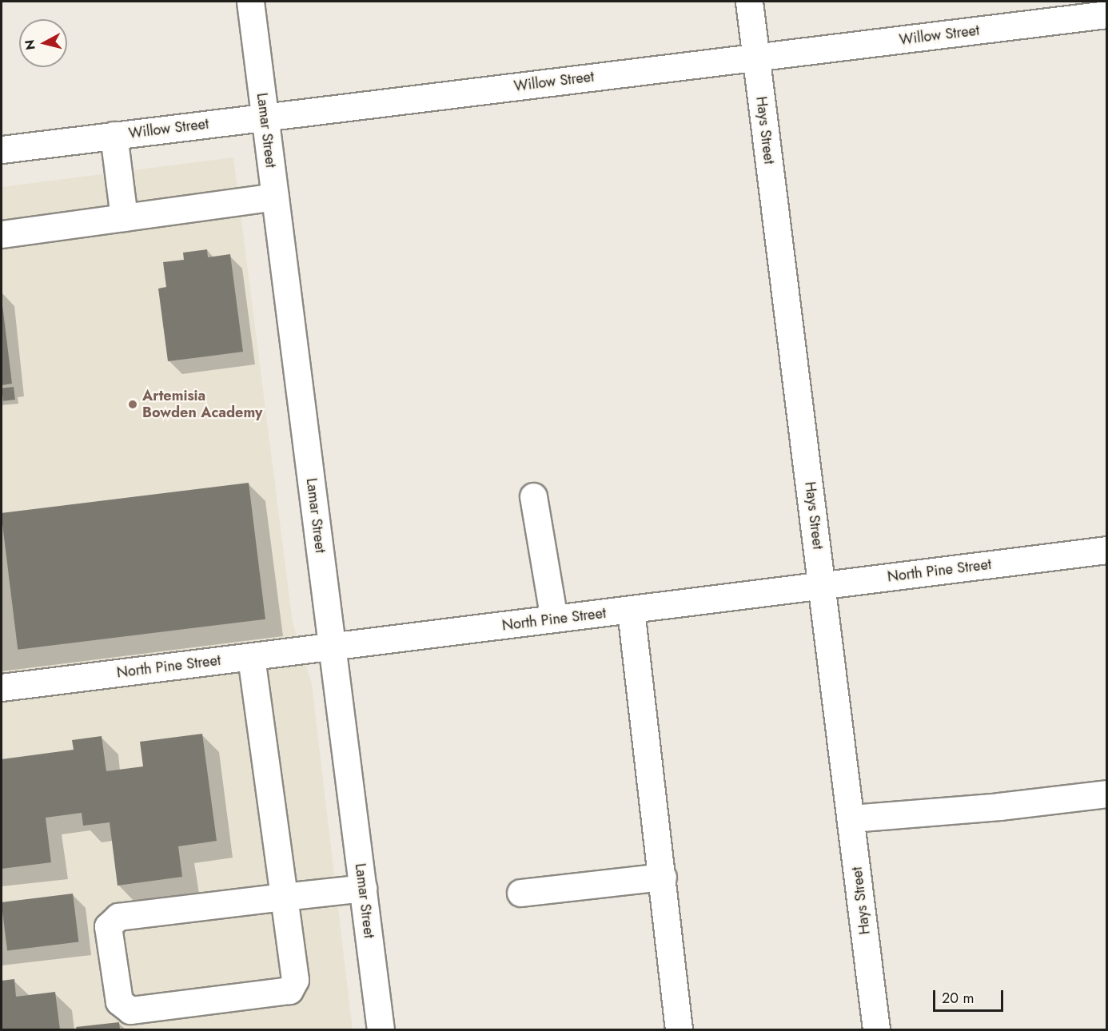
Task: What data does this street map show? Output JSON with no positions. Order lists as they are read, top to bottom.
{
  "streets": {
    "street": [
      "Willow Street",
      "Lamar Street",
      "Hays Street",
      "North Pine Street"
    ]
  },
  "crossings": [
    ["Willow Street", "Lamar Street"],
    ["Willow Street", "Hays Street"],
    ["Lamar Street", "North Pine Street"],
    ["Hays Street", "North Pine Street"]
  ],
  "places": ["Artemisia Bowden Academy"],
  "scale_bar": "20 m",
  "north": "left"
}
